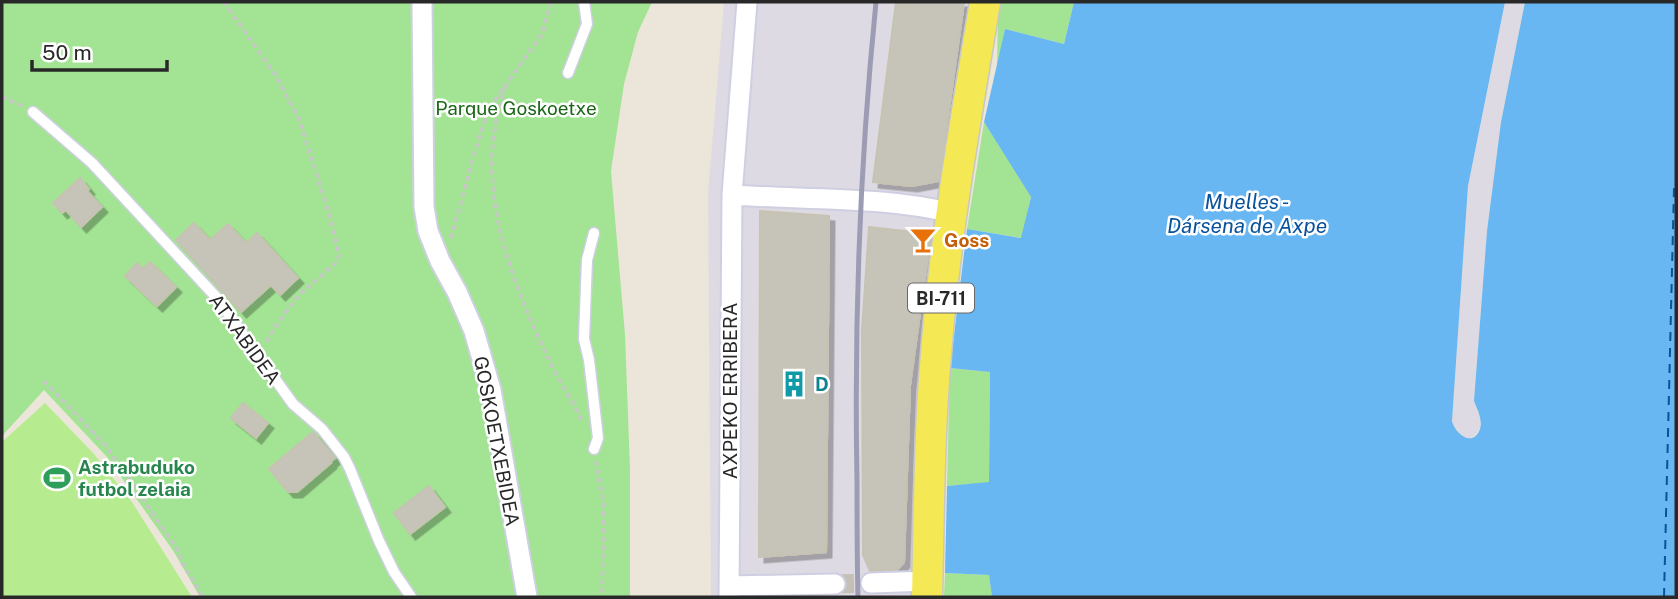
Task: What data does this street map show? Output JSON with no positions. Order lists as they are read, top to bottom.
{
  "streets": {
    "main road": ["BI-711"],
    "street": ["AXPEKO ERRIBERA", "GOSKOETXEBIDEA"],
    "lane": ["ATXABIDEA"]
  },
  "water": ["Muelles - Dársena de Axpe"],
  "parks": ["Parque Goskoetxe"],
  "places": {
    "bar": ["Goss"],
    "building": ["D"],
    "sports": ["Astrabuduko futbol zelaia"]
  },
  "scale_bar": "50 m"
}
